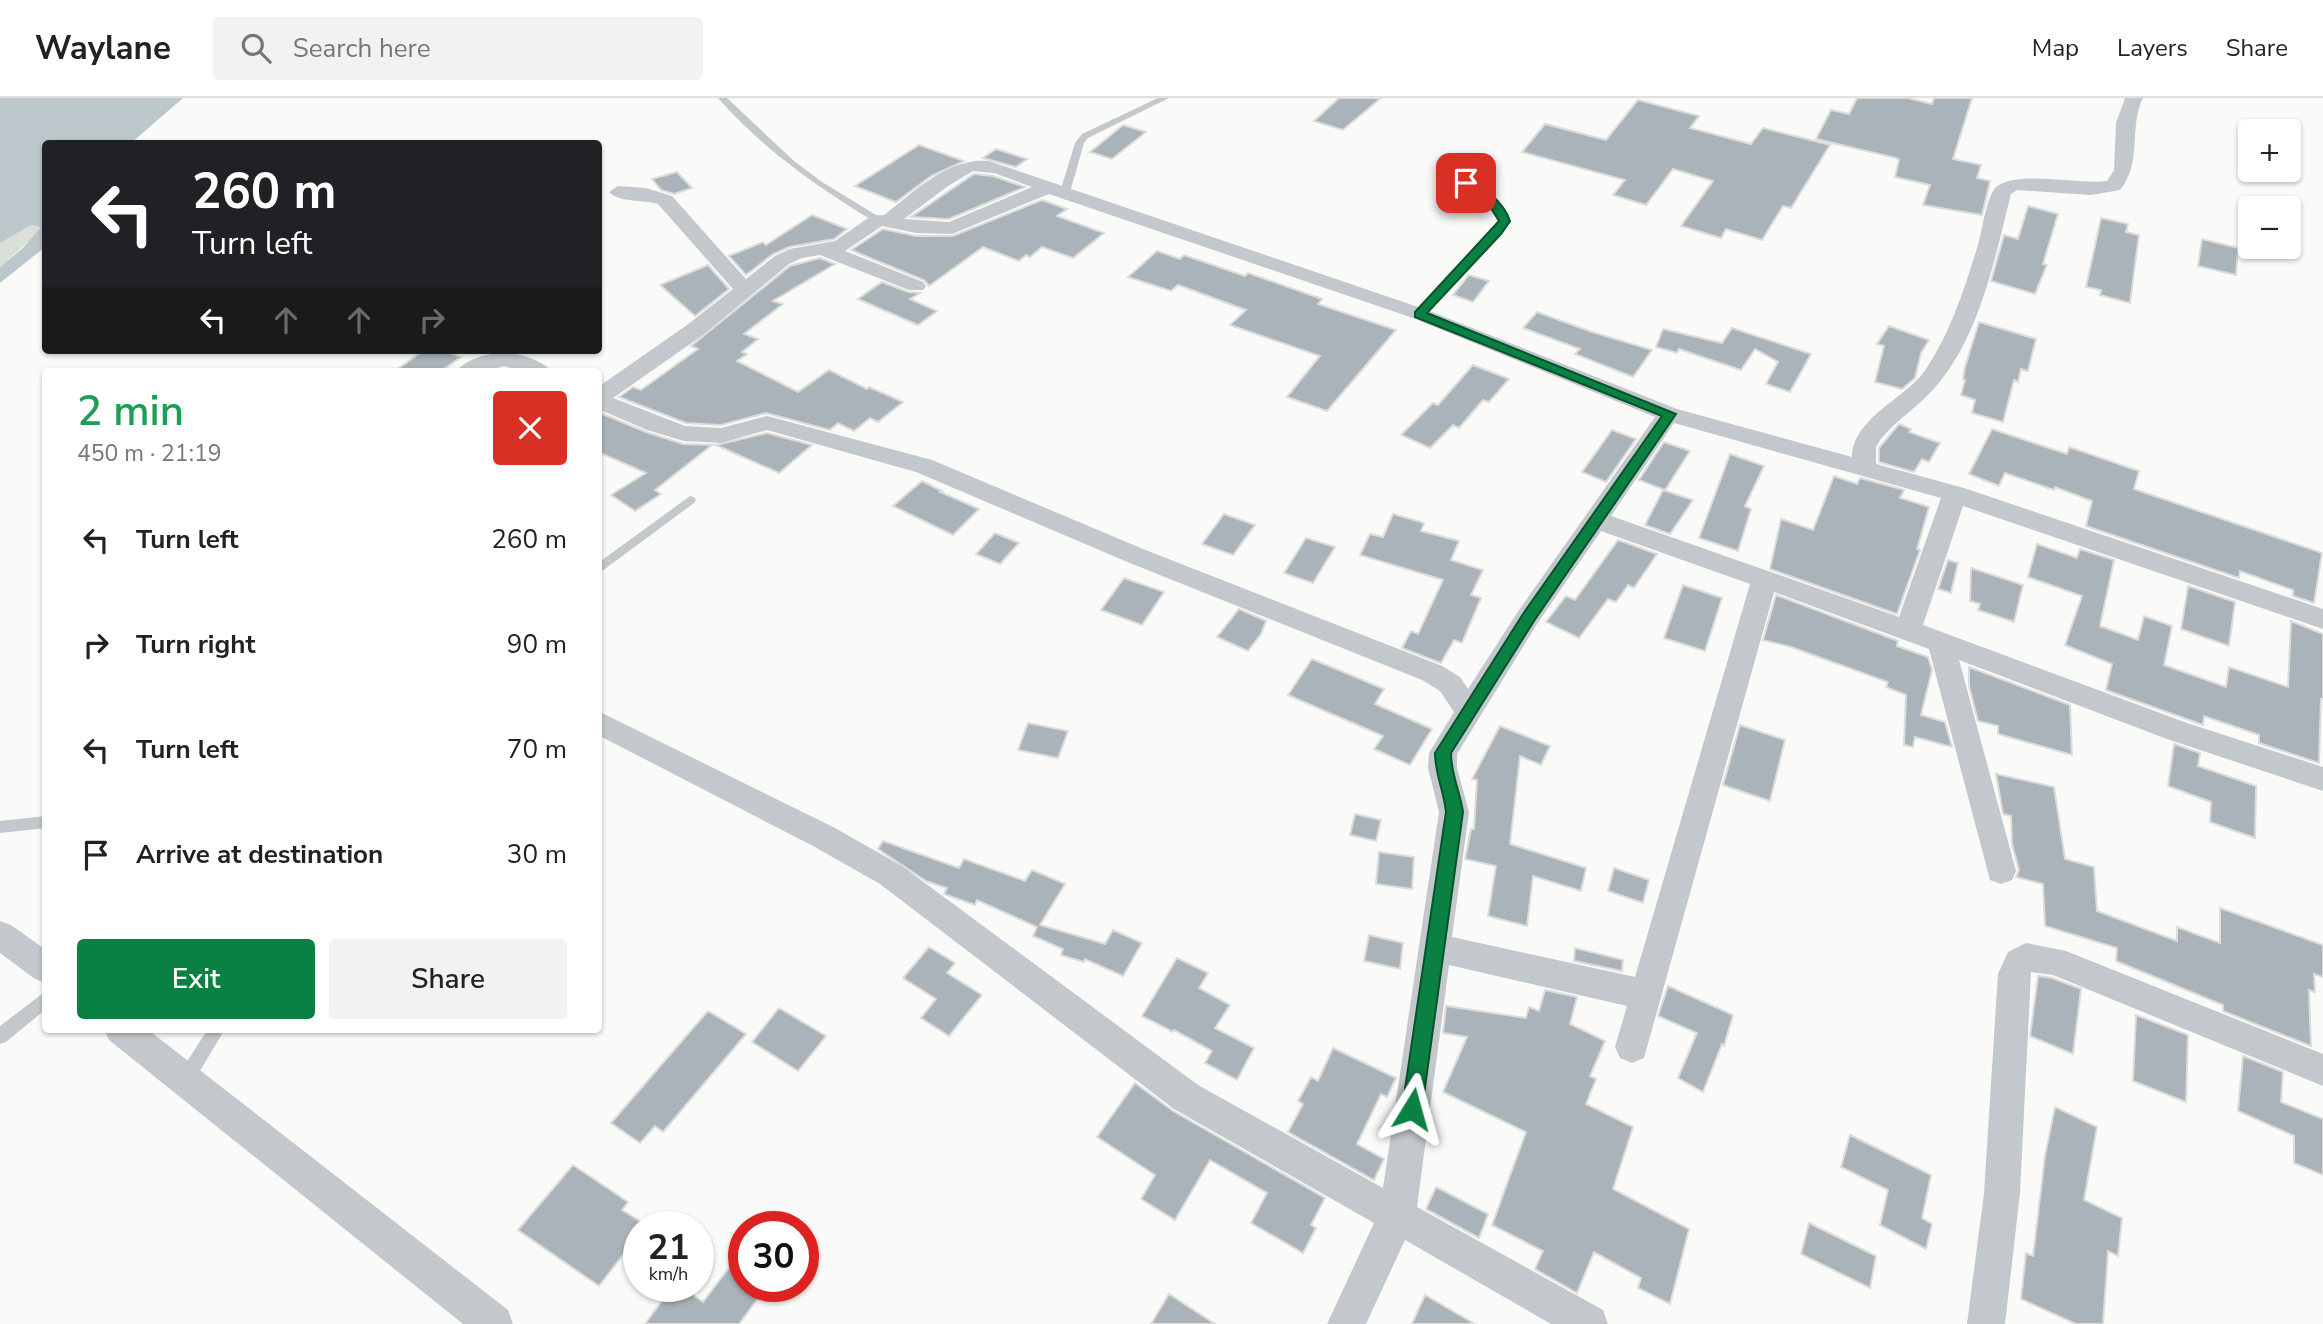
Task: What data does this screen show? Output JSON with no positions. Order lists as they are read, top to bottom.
{
  "page": {
    "header": "Waylane",
    "search": "Search here",
    "nav": ["Map", "Layers", "Share"],
    "map_buttons": ["+", "−"],
    "turn": ["260 m", "Turn left"],
    "heading": ["2 min", "450 m · 21:19"],
    "list": [
      {
        "name": "Turn left",
        "value": "260 m"
      },
      {
        "name": "Turn right",
        "value": "90 m"
      },
      {
        "name": "Turn left",
        "value": "70 m"
      },
      {
        "name": "Arrive at destination",
        "value": "30 m"
      }
    ],
    "buttons": ["Exit", "Share"],
    "speed": "21 km/h",
    "limit": "30"
  }
}
